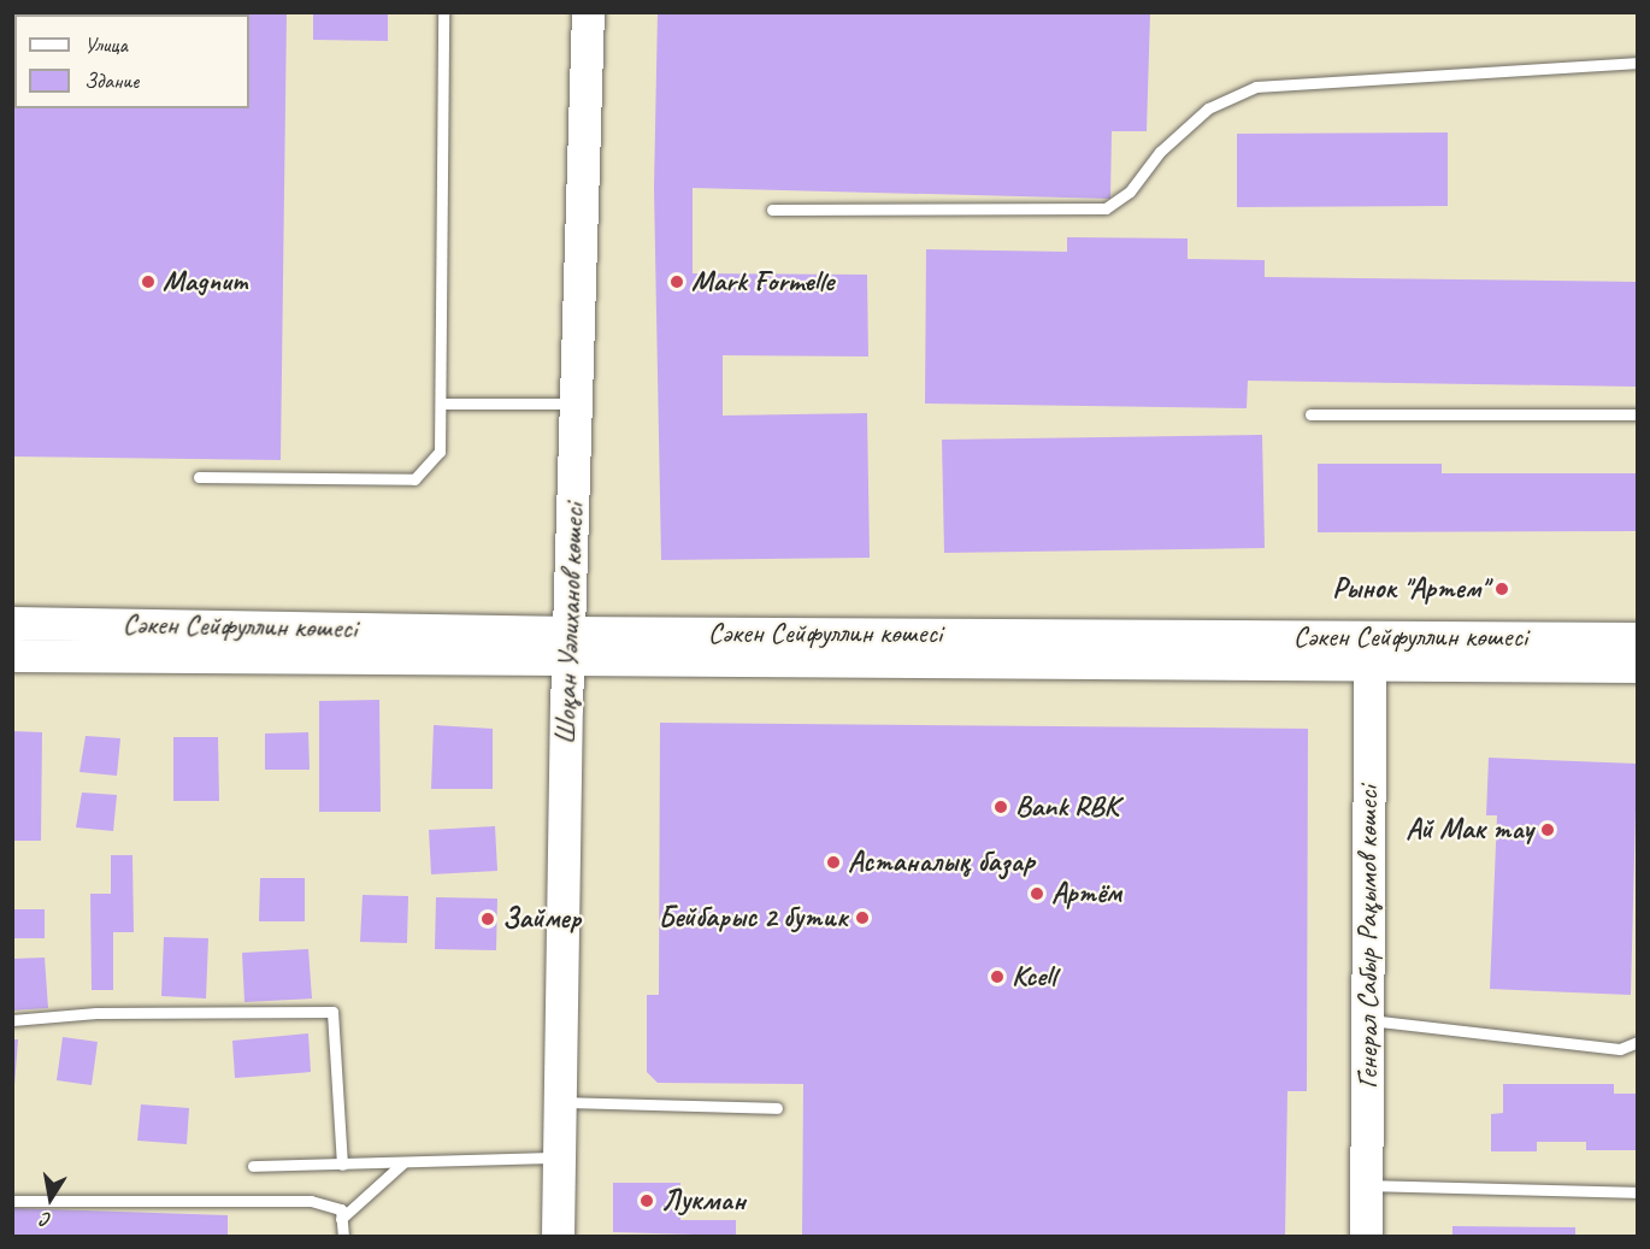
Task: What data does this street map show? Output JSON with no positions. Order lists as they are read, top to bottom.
{
  "streets": {
    "main road": ["Шоқан Уәлиханов көшесі", "Сәкен Сейфуллин көшесі", "Генерал Сабыр Рақымов көшесі"]
  },
  "crossings": [
    ["Шоқан Уәлиханов көшесі", "Сәкен Сейфуллин көшесі"],
    ["Сәкен Сейфуллин көшесі", "Генерал Сабыр Рақымов көшесі"]
  ],
  "places": [
    "Magnum",
    "Mark Formelle",
    "Рынок \"Артем\"",
    "Bank RBK",
    "Ай Мак тау",
    "Астаналық базар",
    "Артём",
    "Бейбарыс 2 бутик",
    "Займер",
    "Kcell",
    "Лукман"
  ],
  "legend": ["Улица", "Здание"],
  "north": "bottom"
}
